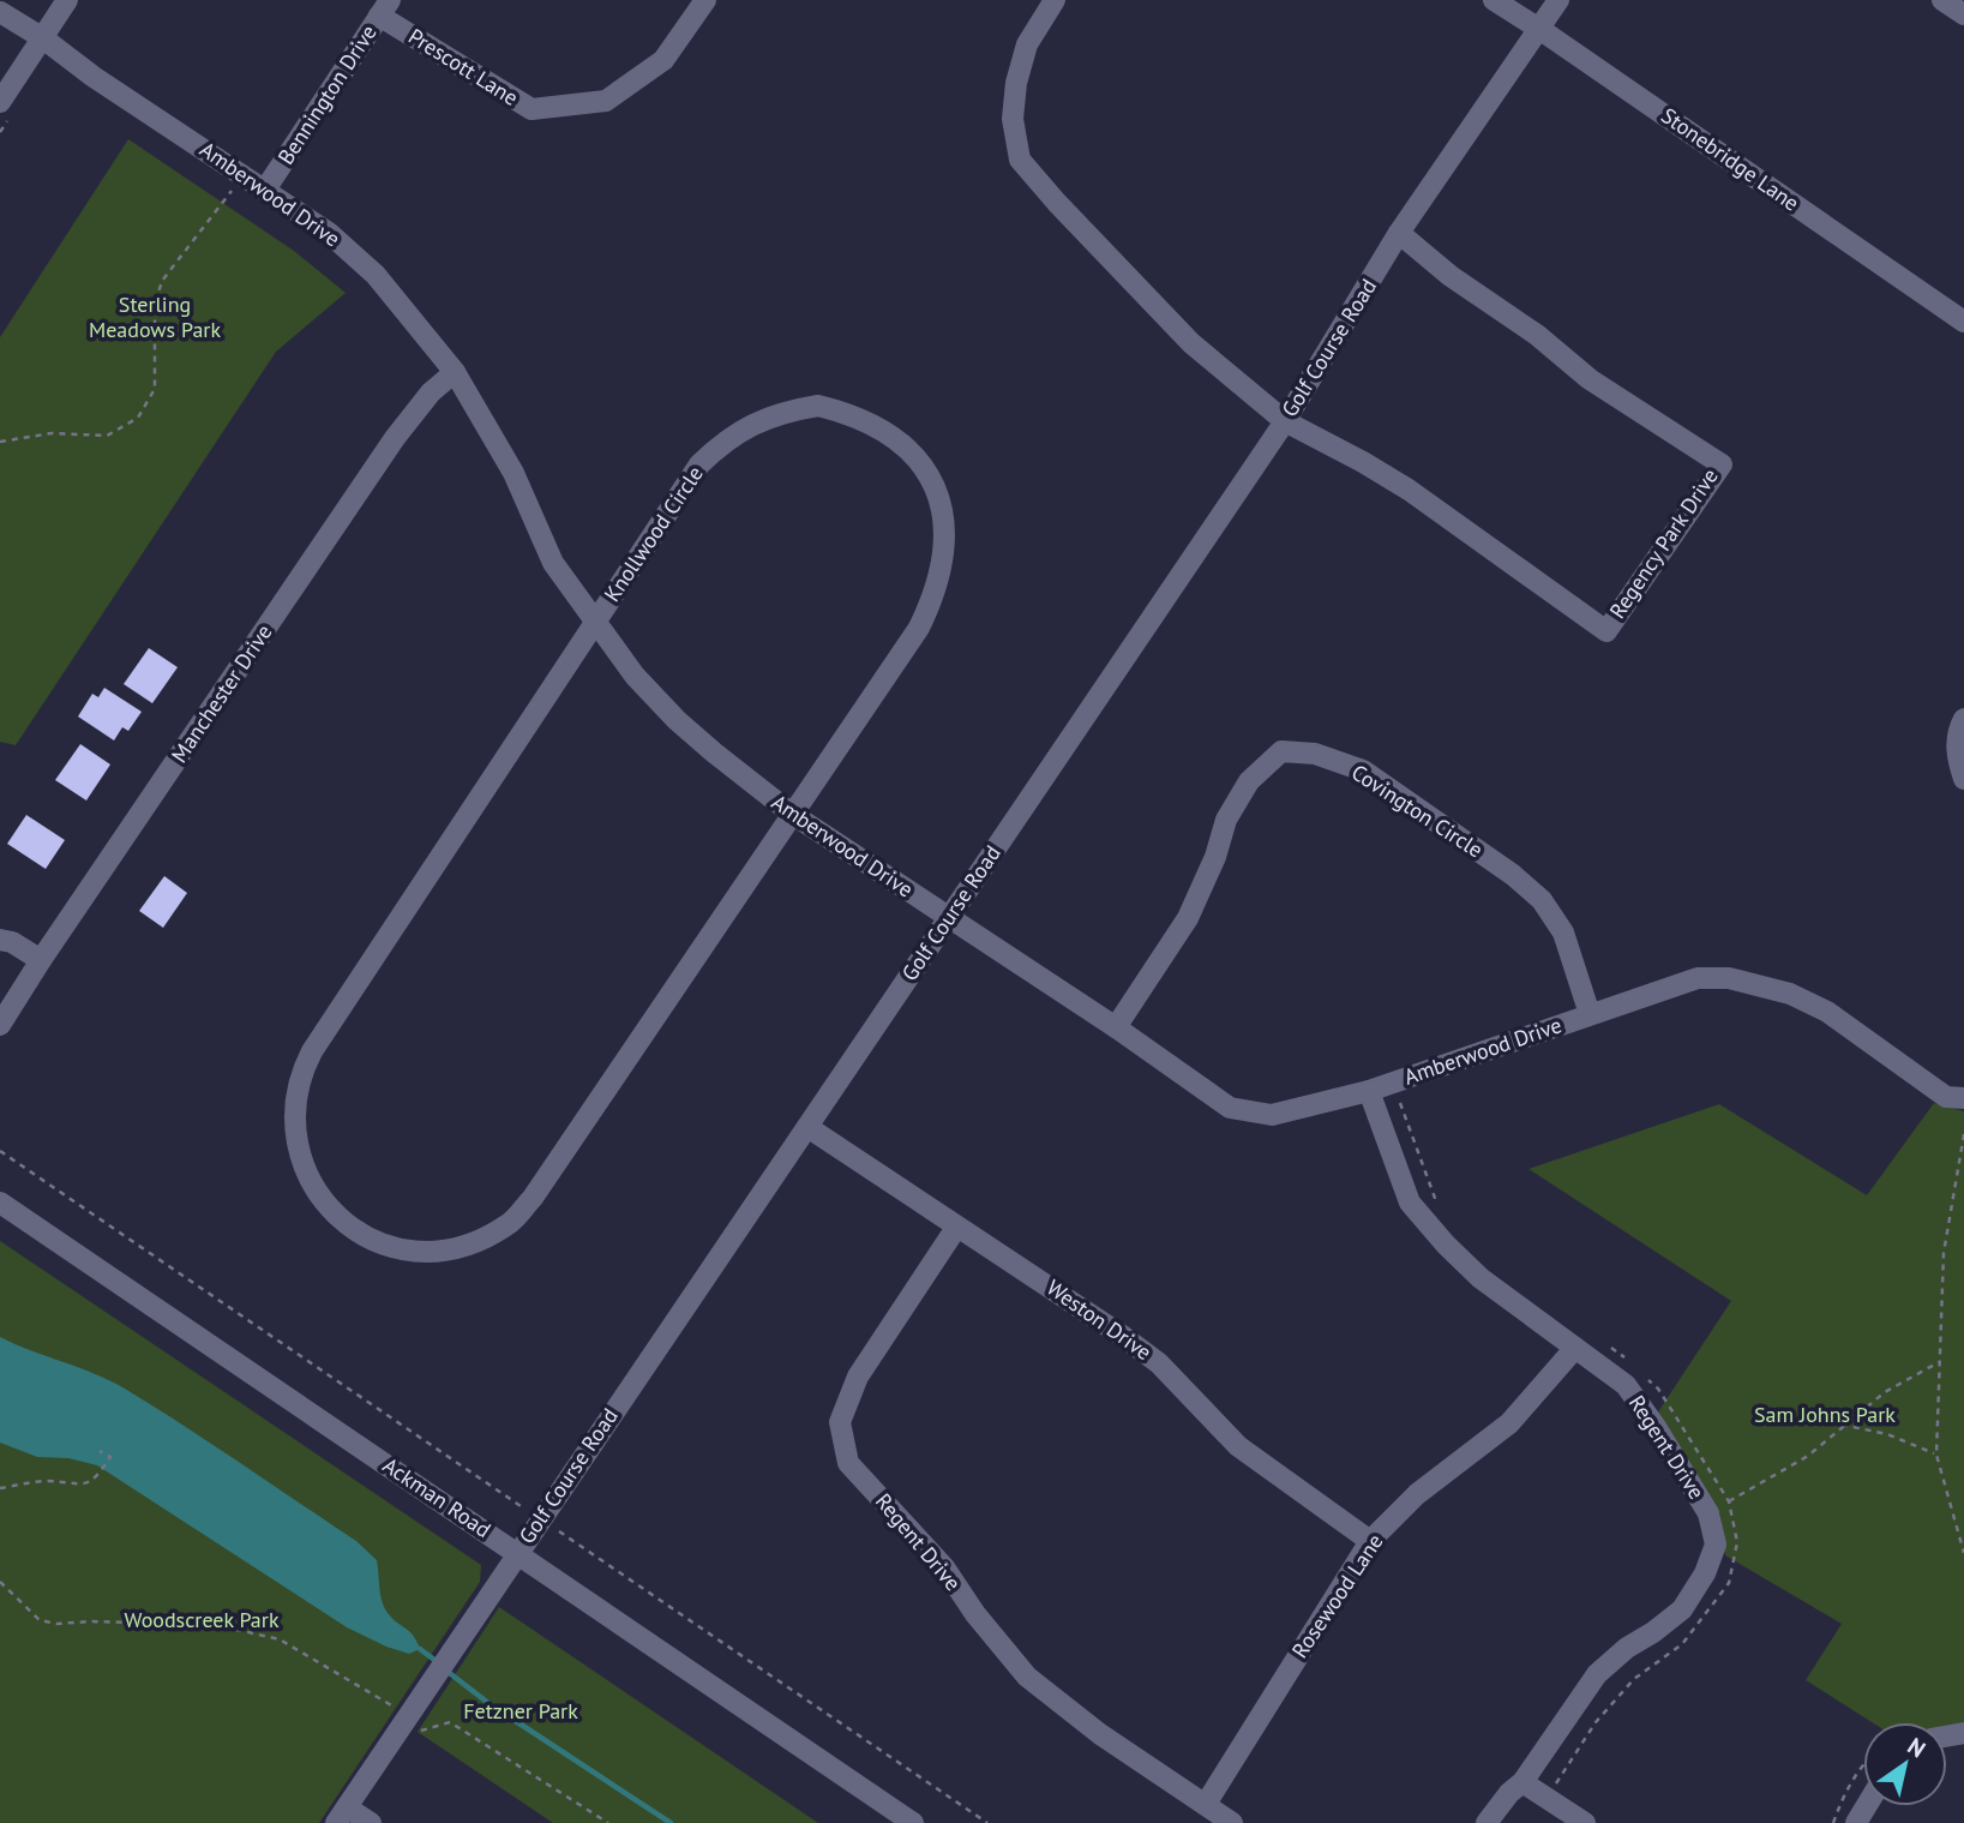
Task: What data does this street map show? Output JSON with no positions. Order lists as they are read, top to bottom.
{
  "streets": {
    "street": [
      "Prescott Lane",
      "Bennington Drive",
      "Stonebridge Lane",
      "Amberwood Drive",
      "Golf Course Road",
      "Knollwood Circle",
      "Regency Park Drive",
      "Manchester Drive",
      "Covington Circle",
      "Weston Drive",
      "Regent Drive",
      "Ackman Road",
      "Rosewood Lane"
    ]
  },
  "crossings": [
    ["Prescott Lane", "Bennington Drive"],
    ["Bennington Drive", "Amberwood Drive"],
    ["Stonebridge Lane", "Golf Course Road"],
    ["Amberwood Drive", "Golf Course Road"],
    ["Amberwood Drive", "Knollwood Circle"],
    ["Amberwood Drive", "Manchester Drive"],
    ["Amberwood Drive", "Covington Circle"],
    ["Amberwood Drive", "Regent Drive"],
    ["Golf Course Road", "Regency Park Drive"],
    ["Golf Course Road", "Weston Drive"],
    ["Golf Course Road", "Ackman Road"],
    ["Weston Drive", "Regent Drive"],
    ["Weston Drive", "Rosewood Lane"],
    ["Regent Drive", "Rosewood Lane"]
  ],
  "parks": [
    "Sterling Meadows Park",
    "Sam Johns Park",
    "Woodscreek Park",
    "Fetzner Park"
  ],
  "north": "top right"
}
